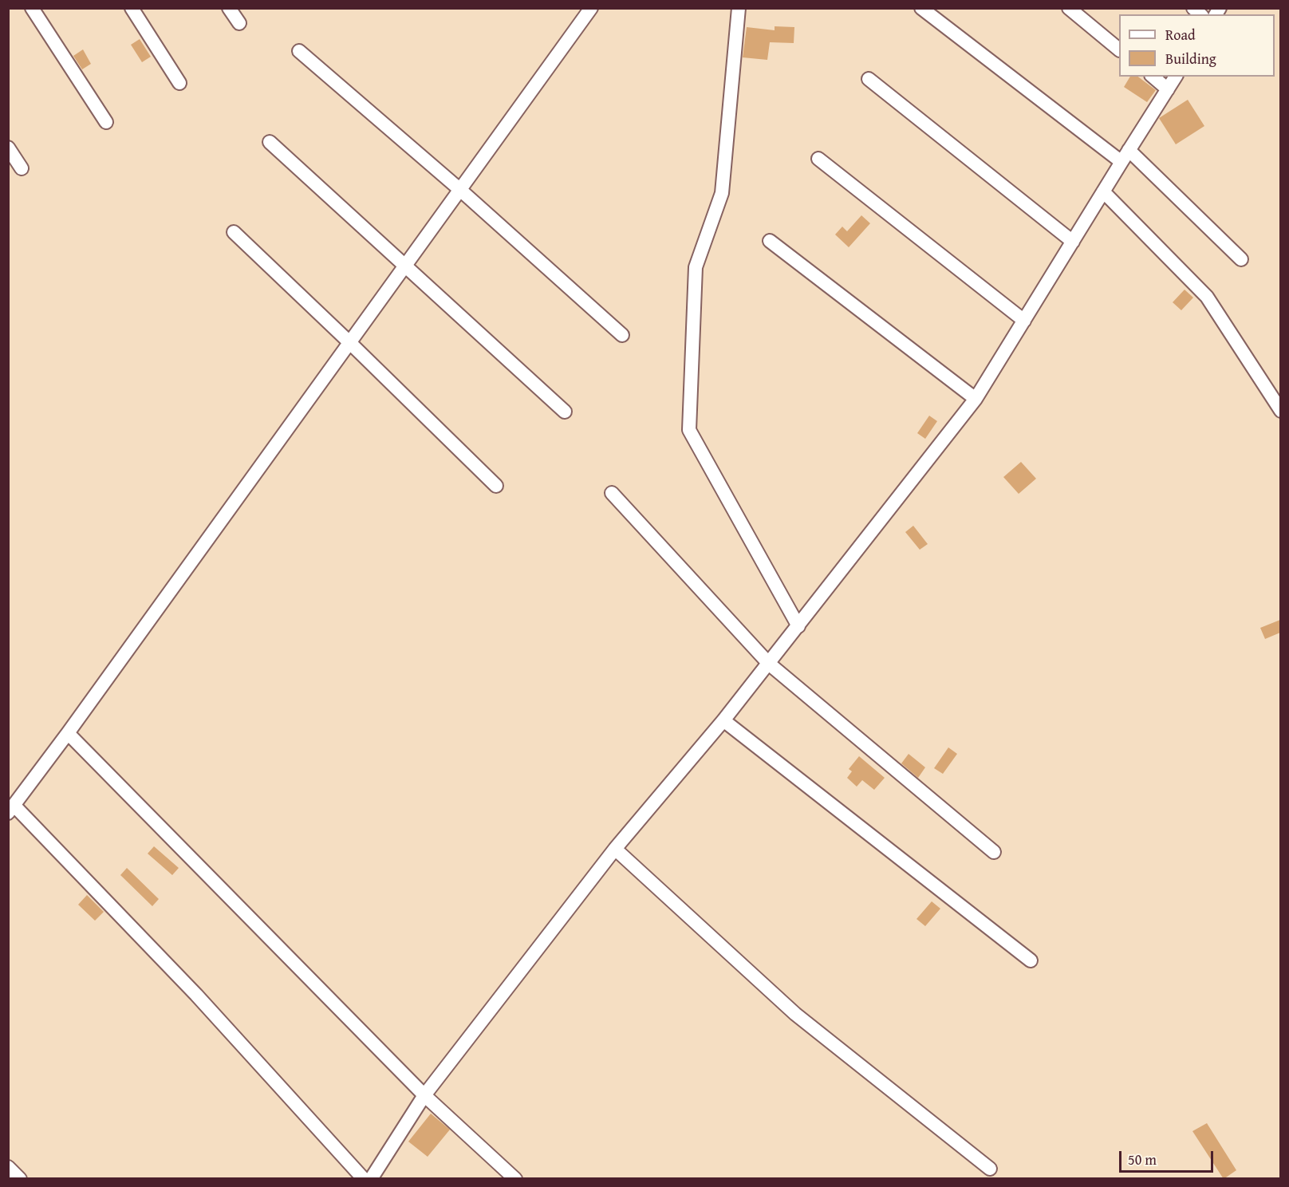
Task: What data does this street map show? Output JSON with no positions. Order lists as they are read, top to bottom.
{
  "legend": ["Road", "Building"],
  "scale_bar": "50 m"
}
